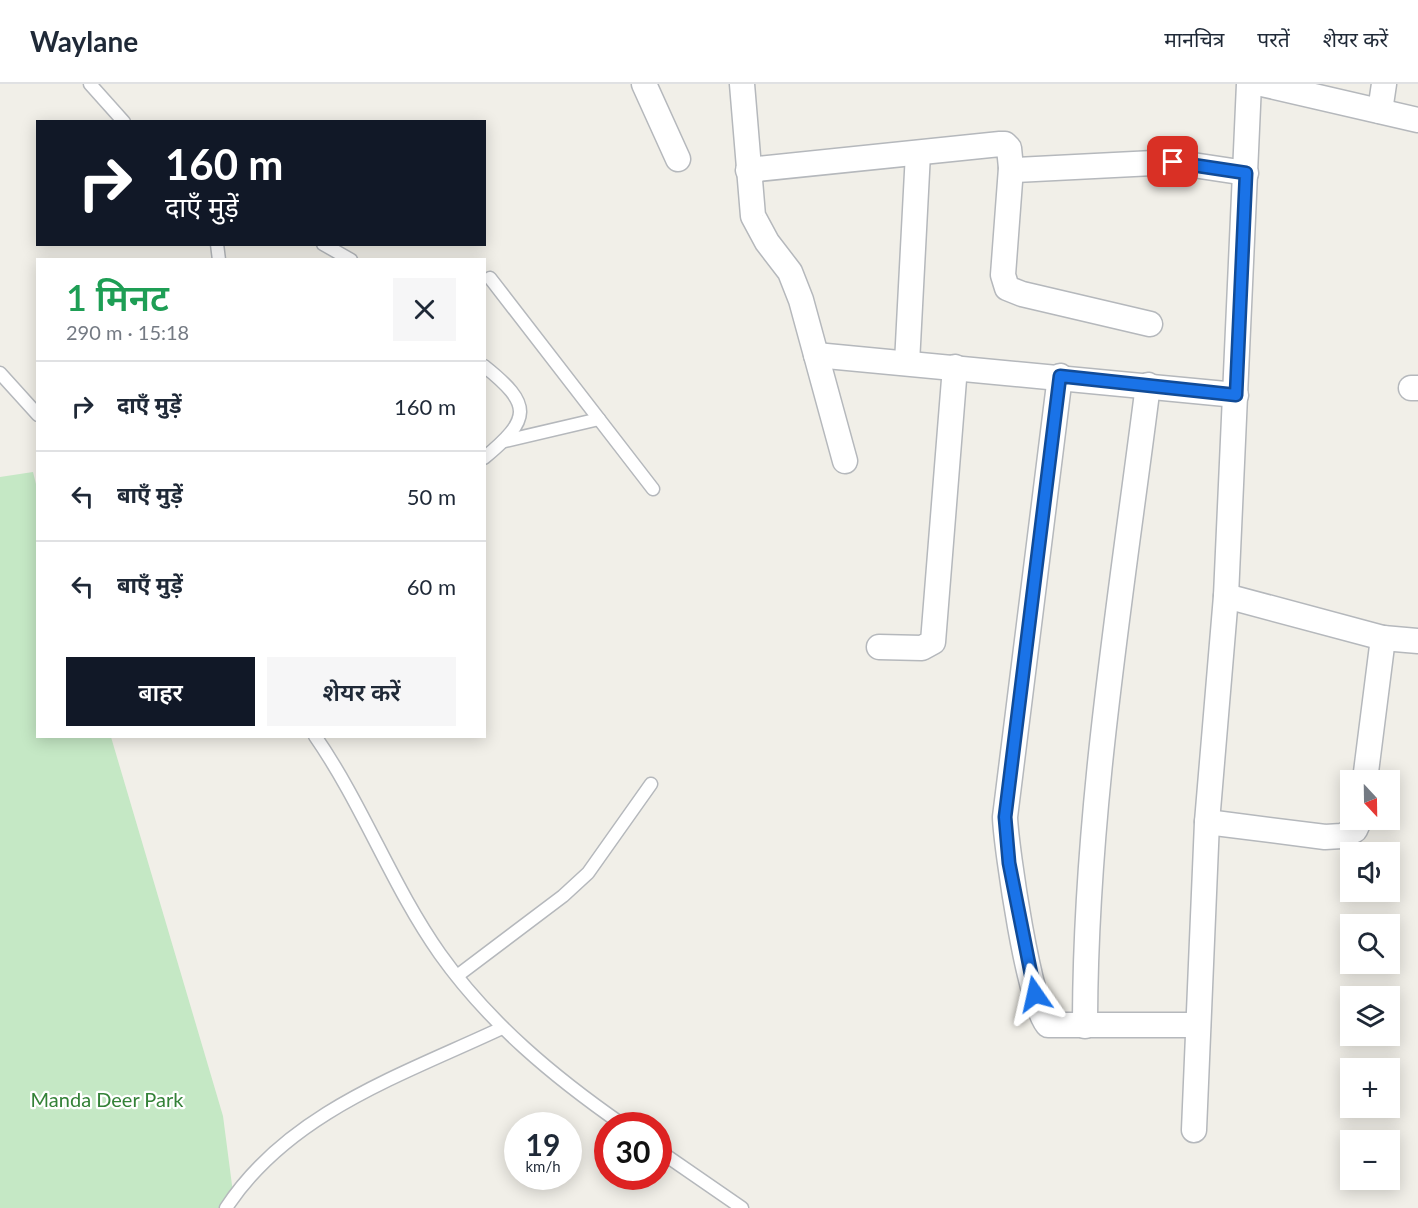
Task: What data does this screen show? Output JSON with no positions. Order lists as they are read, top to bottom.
{
  "parks": ["Manda Deer Park"],
  "north": "bottom",
  "page": {
    "header": "Waylane",
    "nav": ["मानचित्र", "परतें", "शेयर करें"],
    "turn": ["160 m", "दाएँ मुड़ें"],
    "heading": ["1 मिनट", "290 m · 15:18"],
    "list": [
      {
        "name": "दाएँ मुड़ें",
        "value": "160 m"
      },
      {
        "name": "बाएँ मुड़ें",
        "value": "50 m"
      },
      {
        "name": "बाएँ मुड़ें",
        "value": "60 m"
      }
    ],
    "buttons": ["बाहर", "शेयर करें"],
    "map_buttons": ["+", "−"],
    "speed": "19 km/h",
    "limit": "30"
  }
}
